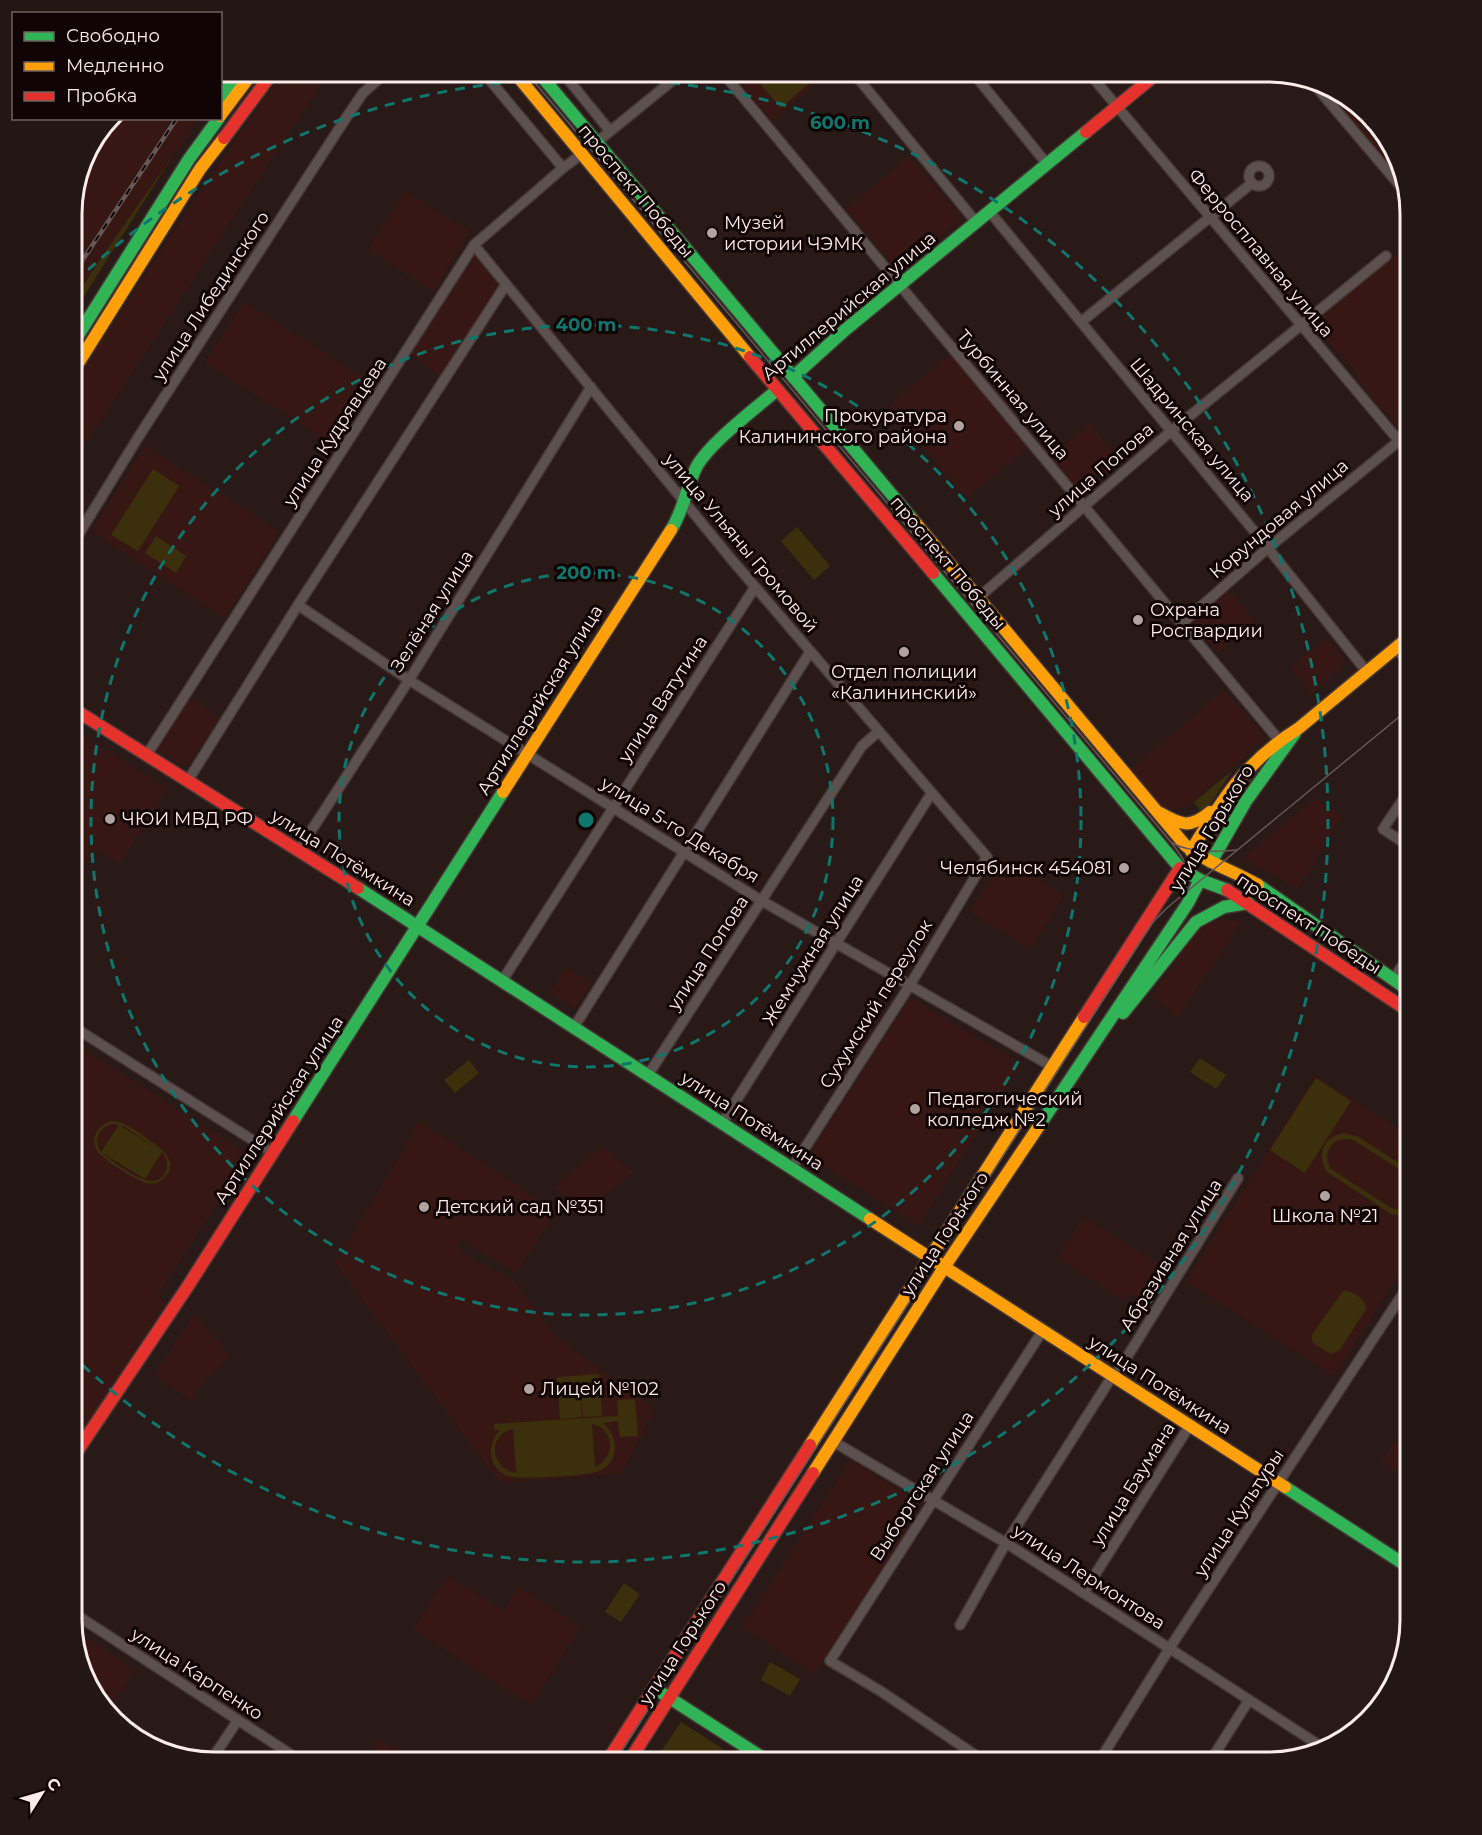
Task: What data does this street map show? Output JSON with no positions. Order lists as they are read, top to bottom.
{
  "streets": {
    "main road": [
      "проспект Победы",
      "Артиллерийская улица",
      "улица Горького",
      "улица Потёмкина"
    ],
    "street": [
      "Ферросплавная улица",
      "улица Либединского",
      "Турбинная улица",
      "Шадринская улица",
      "улица Кудрявцева",
      "улица Попова",
      "Корундовая улица",
      "улица Ульяны Громовой",
      "Зелёная улица",
      "улица Ватутина",
      "улица 5-го Декабря",
      "Жемчужная улица",
      "Сухумский переулок",
      "Абразивная улица",
      "улица Баумана",
      "Выборгская улица",
      "улица Культуры",
      "улица Лермонтова",
      "улица Карпенко"
    ]
  },
  "crossings": [
    ["проспект Победы", "Артиллерийская улица"],
    ["проспект Победы", "улица Кудрявцева"],
    ["проспект Победы", "улица Попова"],
    ["проспект Победы", "улица Горького"],
    ["Ферросплавная улица", "Артиллерийская улица"],
    ["Ферросплавная улица", "улица Попова"],
    ["Ферросплавная улица", "Корундовая улица"],
    ["Артиллерийская улица", "Турбинная улица"],
    ["Артиллерийская улица", "Шадринская улица"],
    ["Артиллерийская улица", "улица Ульяны Громовой"],
    ["Артиллерийская улица", "улица 5-го Декабря"],
    ["Артиллерийская улица", "улица Потёмкина"],
    ["Турбинная улица", "улица Попова"],
    ["Турбинная улица", "Корундовая улица"],
    ["Турбинная улица", "улица Горького"],
    ["Шадринская улица", "улица Попова"],
    ["Шадринская улица", "Корундовая улица"],
    ["Шадринская улица", "улица Горького"],
    ["улица Кудрявцева", "улица Ульяны Громовой"],
    ["улица Кудрявцева", "улица Потёмкина"],
    ["улица Попова", "улица Ульяны Громовой"],
    ["улица Попова", "улица 5-го Декабря"],
    ["улица Попова", "улица Потёмкина"],
    ["улица Ульяны Громовой", "Зелёная улица"],
    ["улица Ульяны Громовой", "улица Ватутина"],
    ["улица Ульяны Громовой", "Жемчужная улица"],
    ["улица Ульяны Громовой", "Сухумский переулок"],
    ["Зелёная улица", "улица 5-го Декабря"],
    ["Зелёная улица", "улица Потёмкина"],
    ["улица Ватутина", "улица 5-го Декабря"],
    ["улица Ватутина", "улица Потёмкина"],
    ["улица Горького", "улица 5-го Декабря"],
    ["улица Горького", "улица Потёмкина"],
    ["улица Горького", "улица Лермонтова"],
    ["улица 5-го Декабря", "Жемчужная улица"],
    ["улица 5-го Декабря", "Сухумский переулок"],
    ["улица Потёмкина", "Жемчужная улица"],
    ["улица Потёмкина", "Сухумский переулок"],
    ["улица Потёмкина", "Абразивная улица"],
    ["улица Потёмкина", "улица Баумана"],
    ["улица Потёмкина", "Выборгская улица"],
    ["улица Потёмкина", "улица Культуры"],
    ["Абразивная улица", "улица Лермонтова"],
    ["улица Баумана", "улица Лермонтова"],
    ["Выборгская улица", "улица Лермонтова"],
    ["улица Культуры", "улица Лермонтова"]
  ],
  "places": [
    "Музей истории ЧЭМК",
    "Прокуратура Калининского района",
    "Охрана Росгвардии",
    "Отдел полиции «Калининский»",
    "ЧЮИ МВД РФ",
    "Челябинск 454081",
    "Педагогический колледж №2",
    "Школа №21",
    "Детский сад №351",
    "Лицей №102"
  ],
  "legend": ["Свободно", "Медленно", "Пробка"],
  "north": "top right",
  "rings": ["600 m", "400 m", "200 m"]
}
